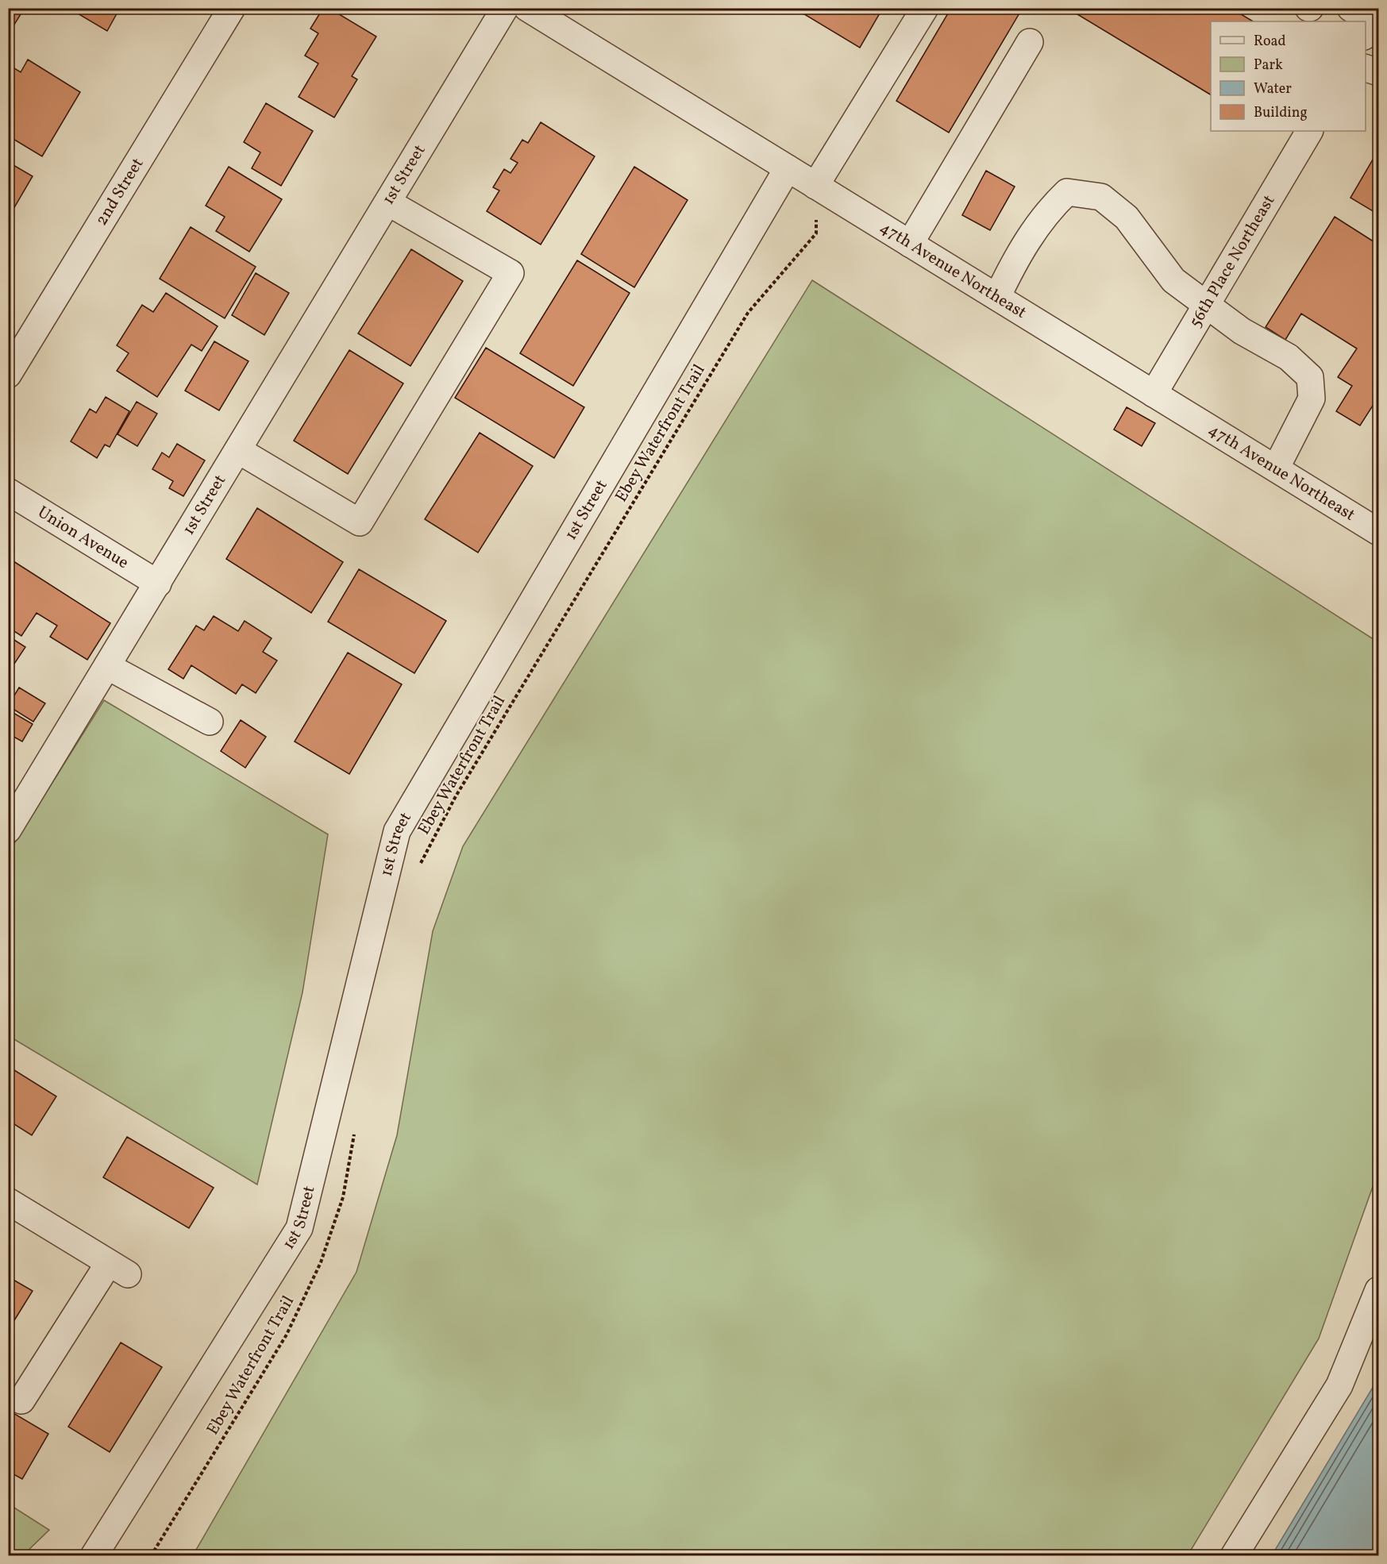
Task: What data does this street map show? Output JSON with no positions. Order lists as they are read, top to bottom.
{
  "streets": {
    "street": [
      "1st Street",
      "2nd Street",
      "56th Place Northeast",
      "47th Avenue Northeast",
      "Union Avenue"
    ],
    "path": ["Ebey Waterfront Trail"]
  },
  "crossings": [
    ["1st Street", "47th Avenue Northeast"],
    ["1st Street", "Union Avenue"],
    ["56th Place Northeast", "47th Avenue Northeast"],
    ["47th Avenue Northeast", "Ebey Waterfront Trail"]
  ],
  "legend": [
    "Road",
    "Park",
    "Water",
    "Building"
  ]
}
